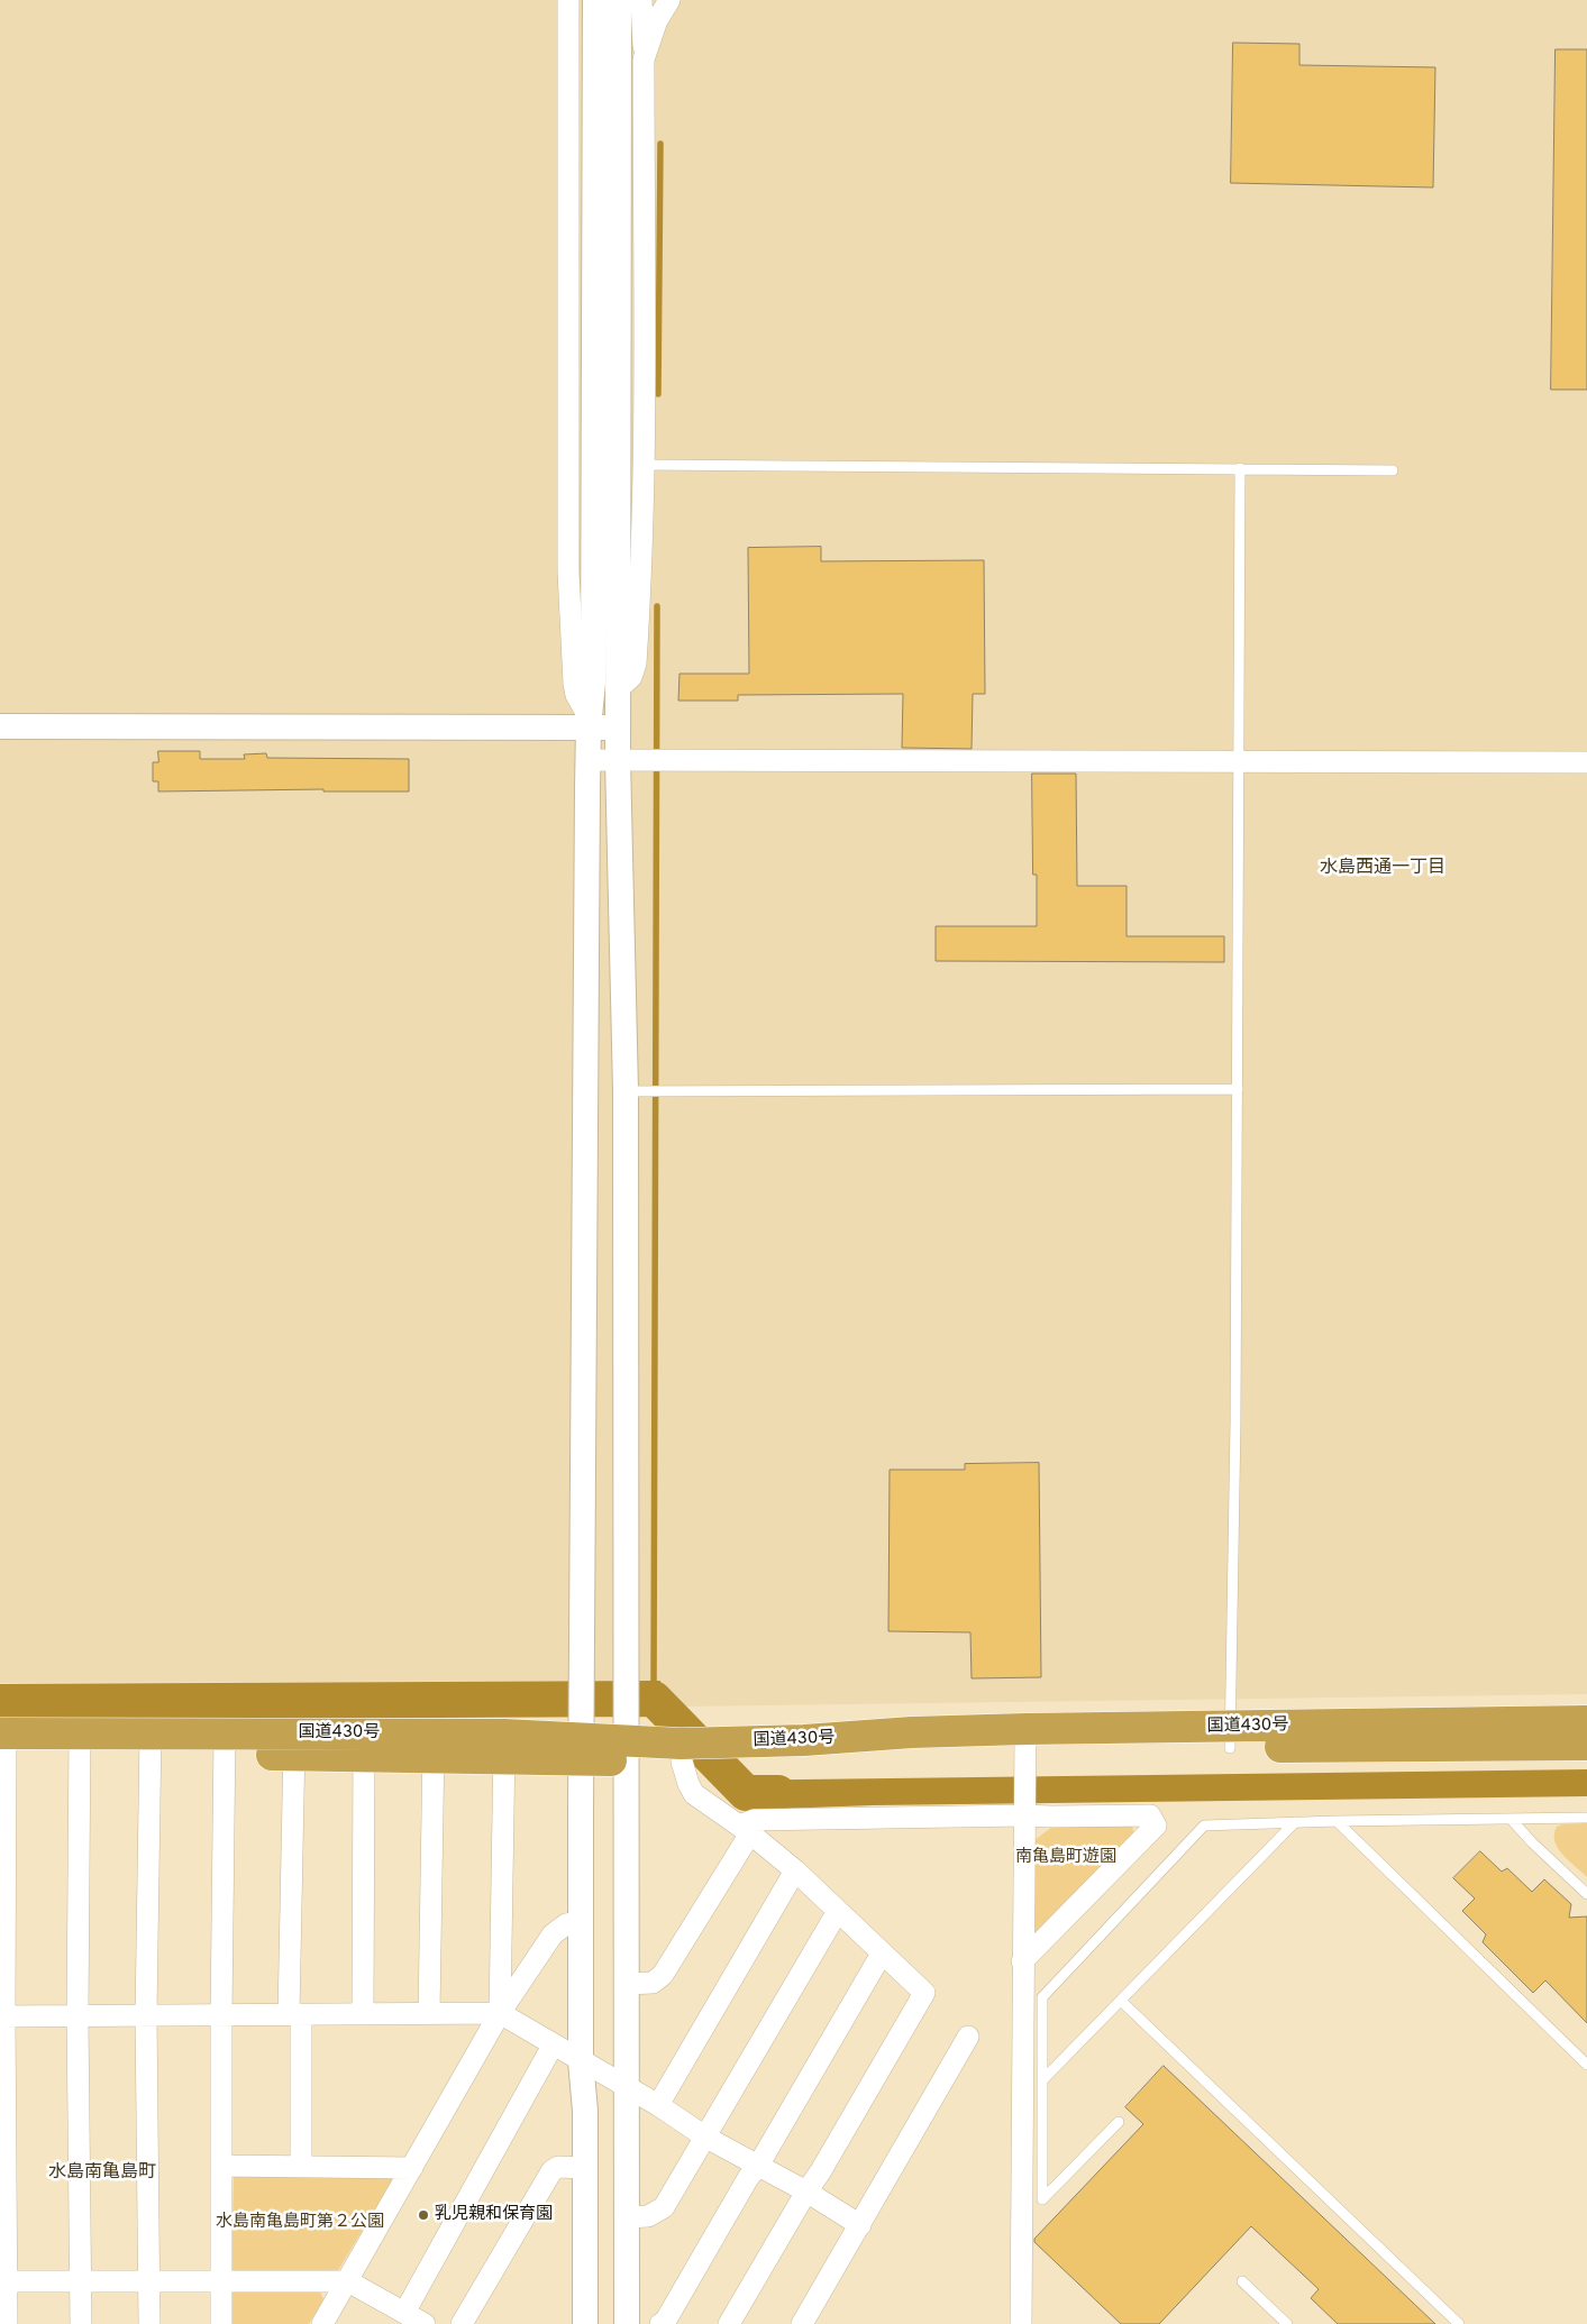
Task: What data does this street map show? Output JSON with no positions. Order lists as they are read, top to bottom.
{
  "streets": {
    "highway": ["国道430号"]
  },
  "districts": ["水島西通一丁目", "水島南亀島町"],
  "parks": ["南亀島町遊園", "水島南亀島町第２公園"],
  "places": ["乳児親和保育園"]
}
